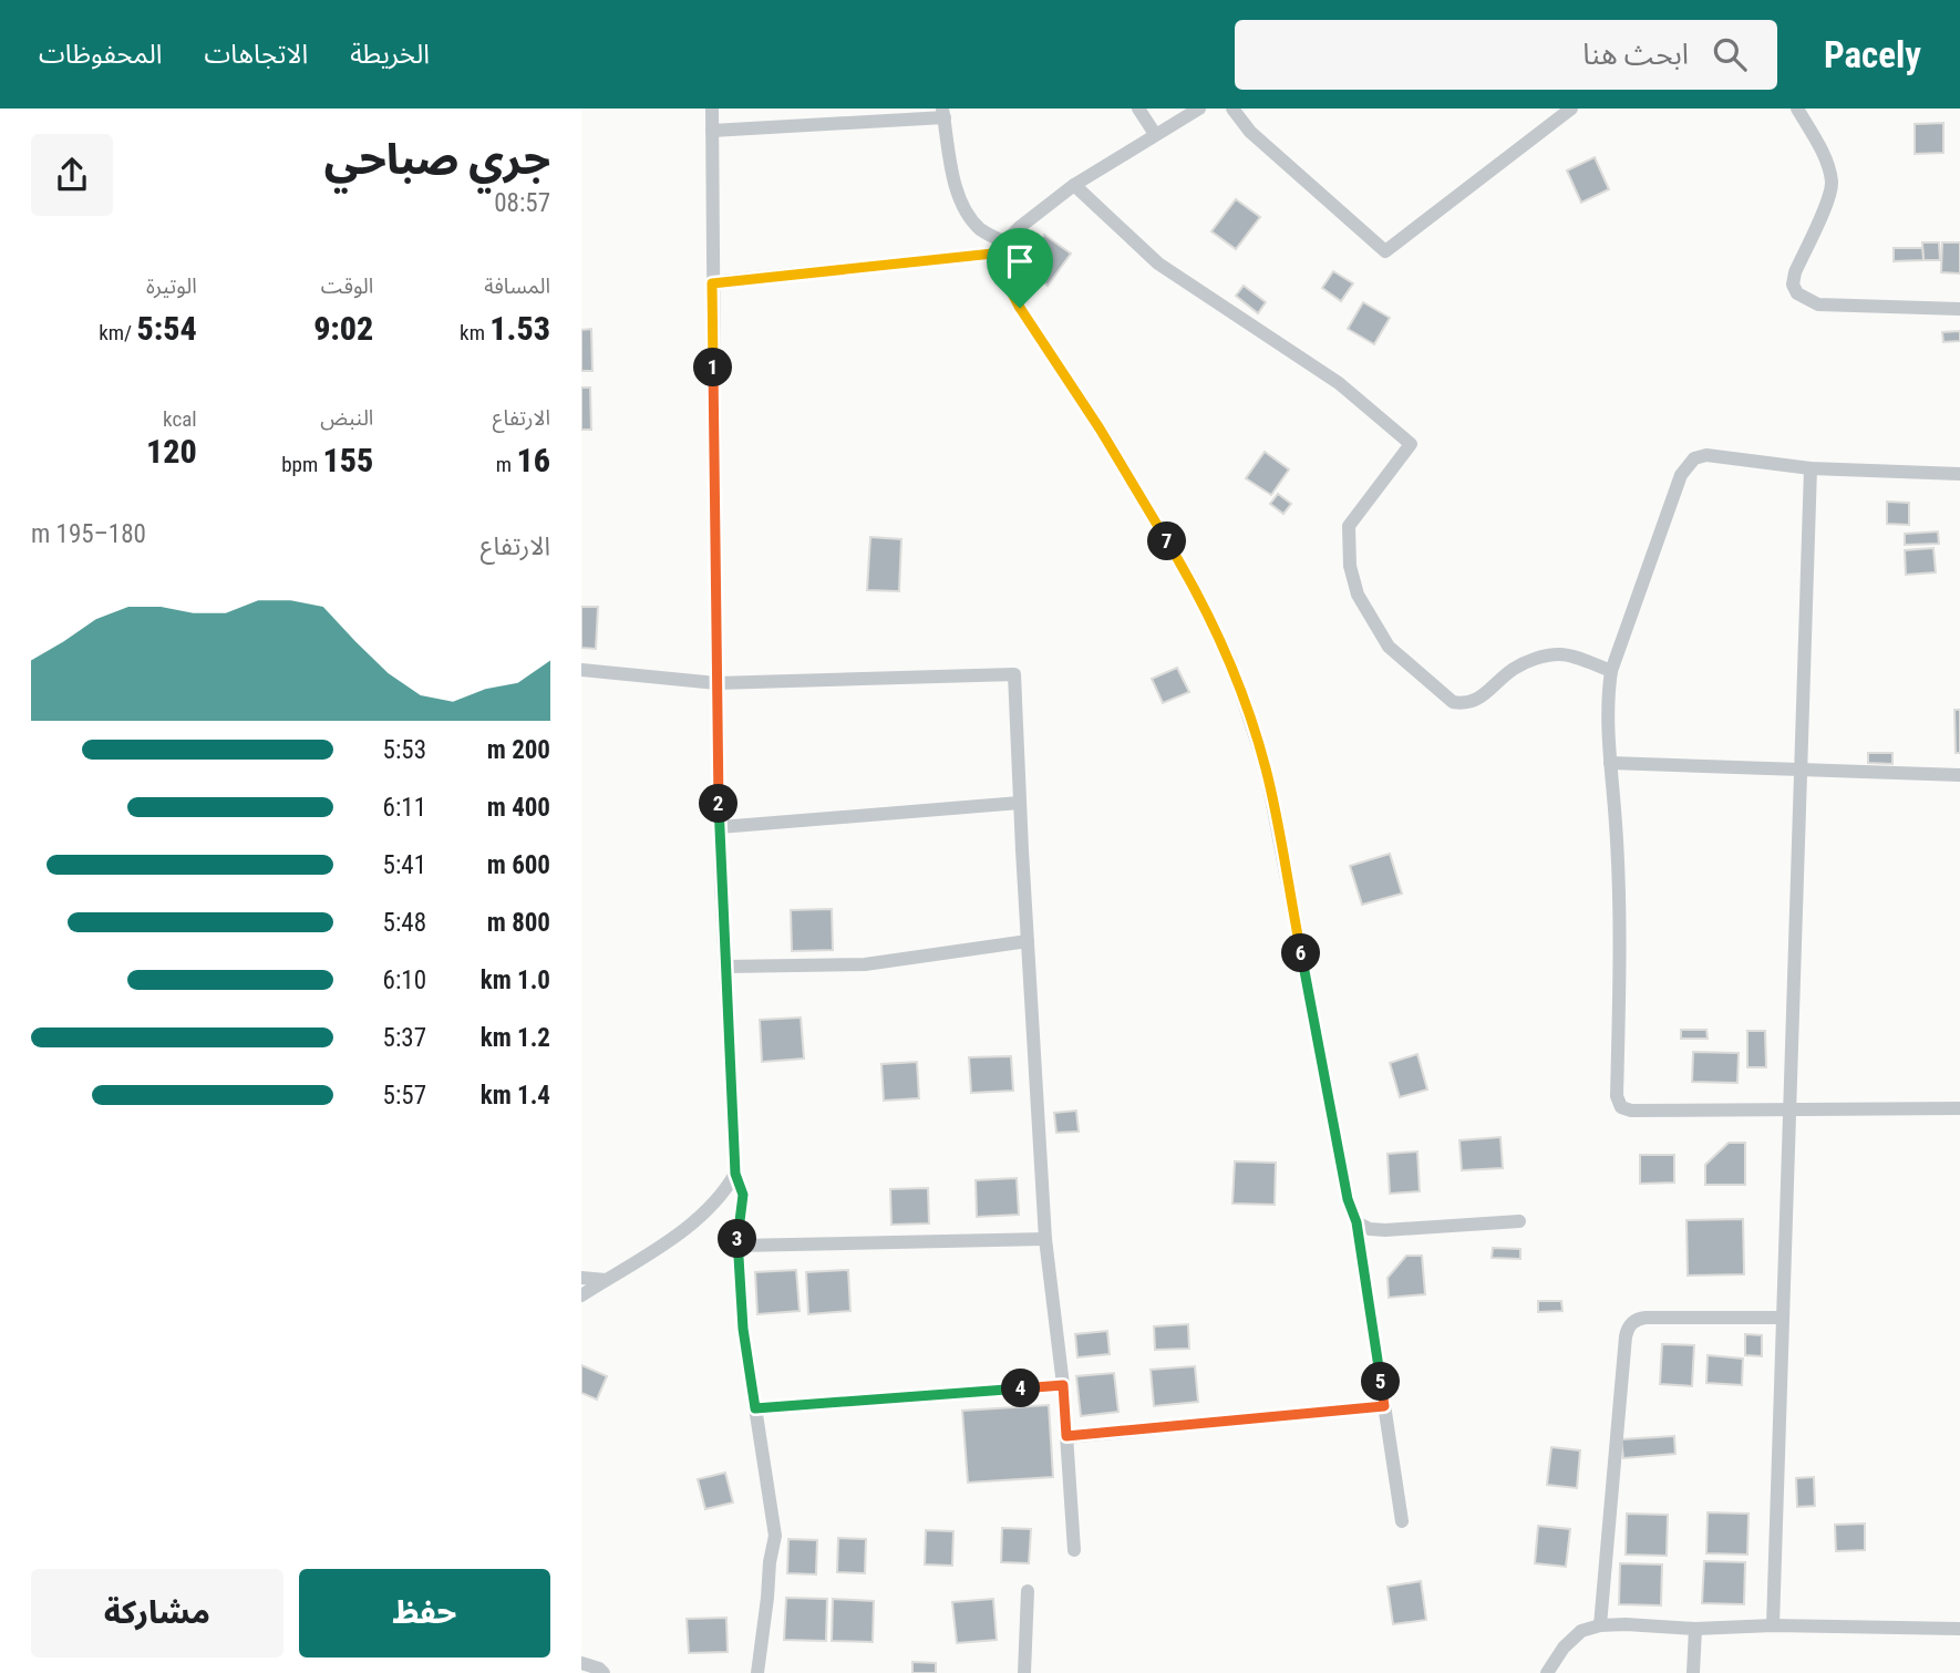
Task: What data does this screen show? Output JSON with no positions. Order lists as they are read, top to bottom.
{
  "page": {
    "header": "Pacely",
    "search": "ابحث هنا",
    "nav": ["الخريطة", "الاتجاهات", "المحفوظات"],
    "heading": ["جري صباحي", "08:57"],
    "stats": [
      ["المسافة", "1.53 km"],
      ["الوقت", "9:02"],
      ["الوتيرة", "5:54 /km"],
      ["الارتفاع", "16 m"],
      ["النبض", "155 bpm"],
      ["kcal", "120"]
    ],
    "pins": [
      "1",
      "7",
      "2",
      "6",
      "3",
      "5",
      "4"
    ],
    "chart": ["الارتفاع", "180–195 m"],
    "list": [
      {
        "name": "200 m",
        "note": "5:53"
      },
      {
        "name": "400 m",
        "note": "6:11"
      },
      {
        "name": "600 m",
        "note": "5:41"
      },
      {
        "name": "800 m",
        "note": "5:48"
      },
      {
        "name": "1.0 km",
        "note": "6:10"
      },
      {
        "name": "1.2 km",
        "note": "5:37"
      },
      {
        "name": "1.4 km",
        "note": "5:57"
      }
    ],
    "buttons": ["حفظ", "مشاركة"]
  }
}
